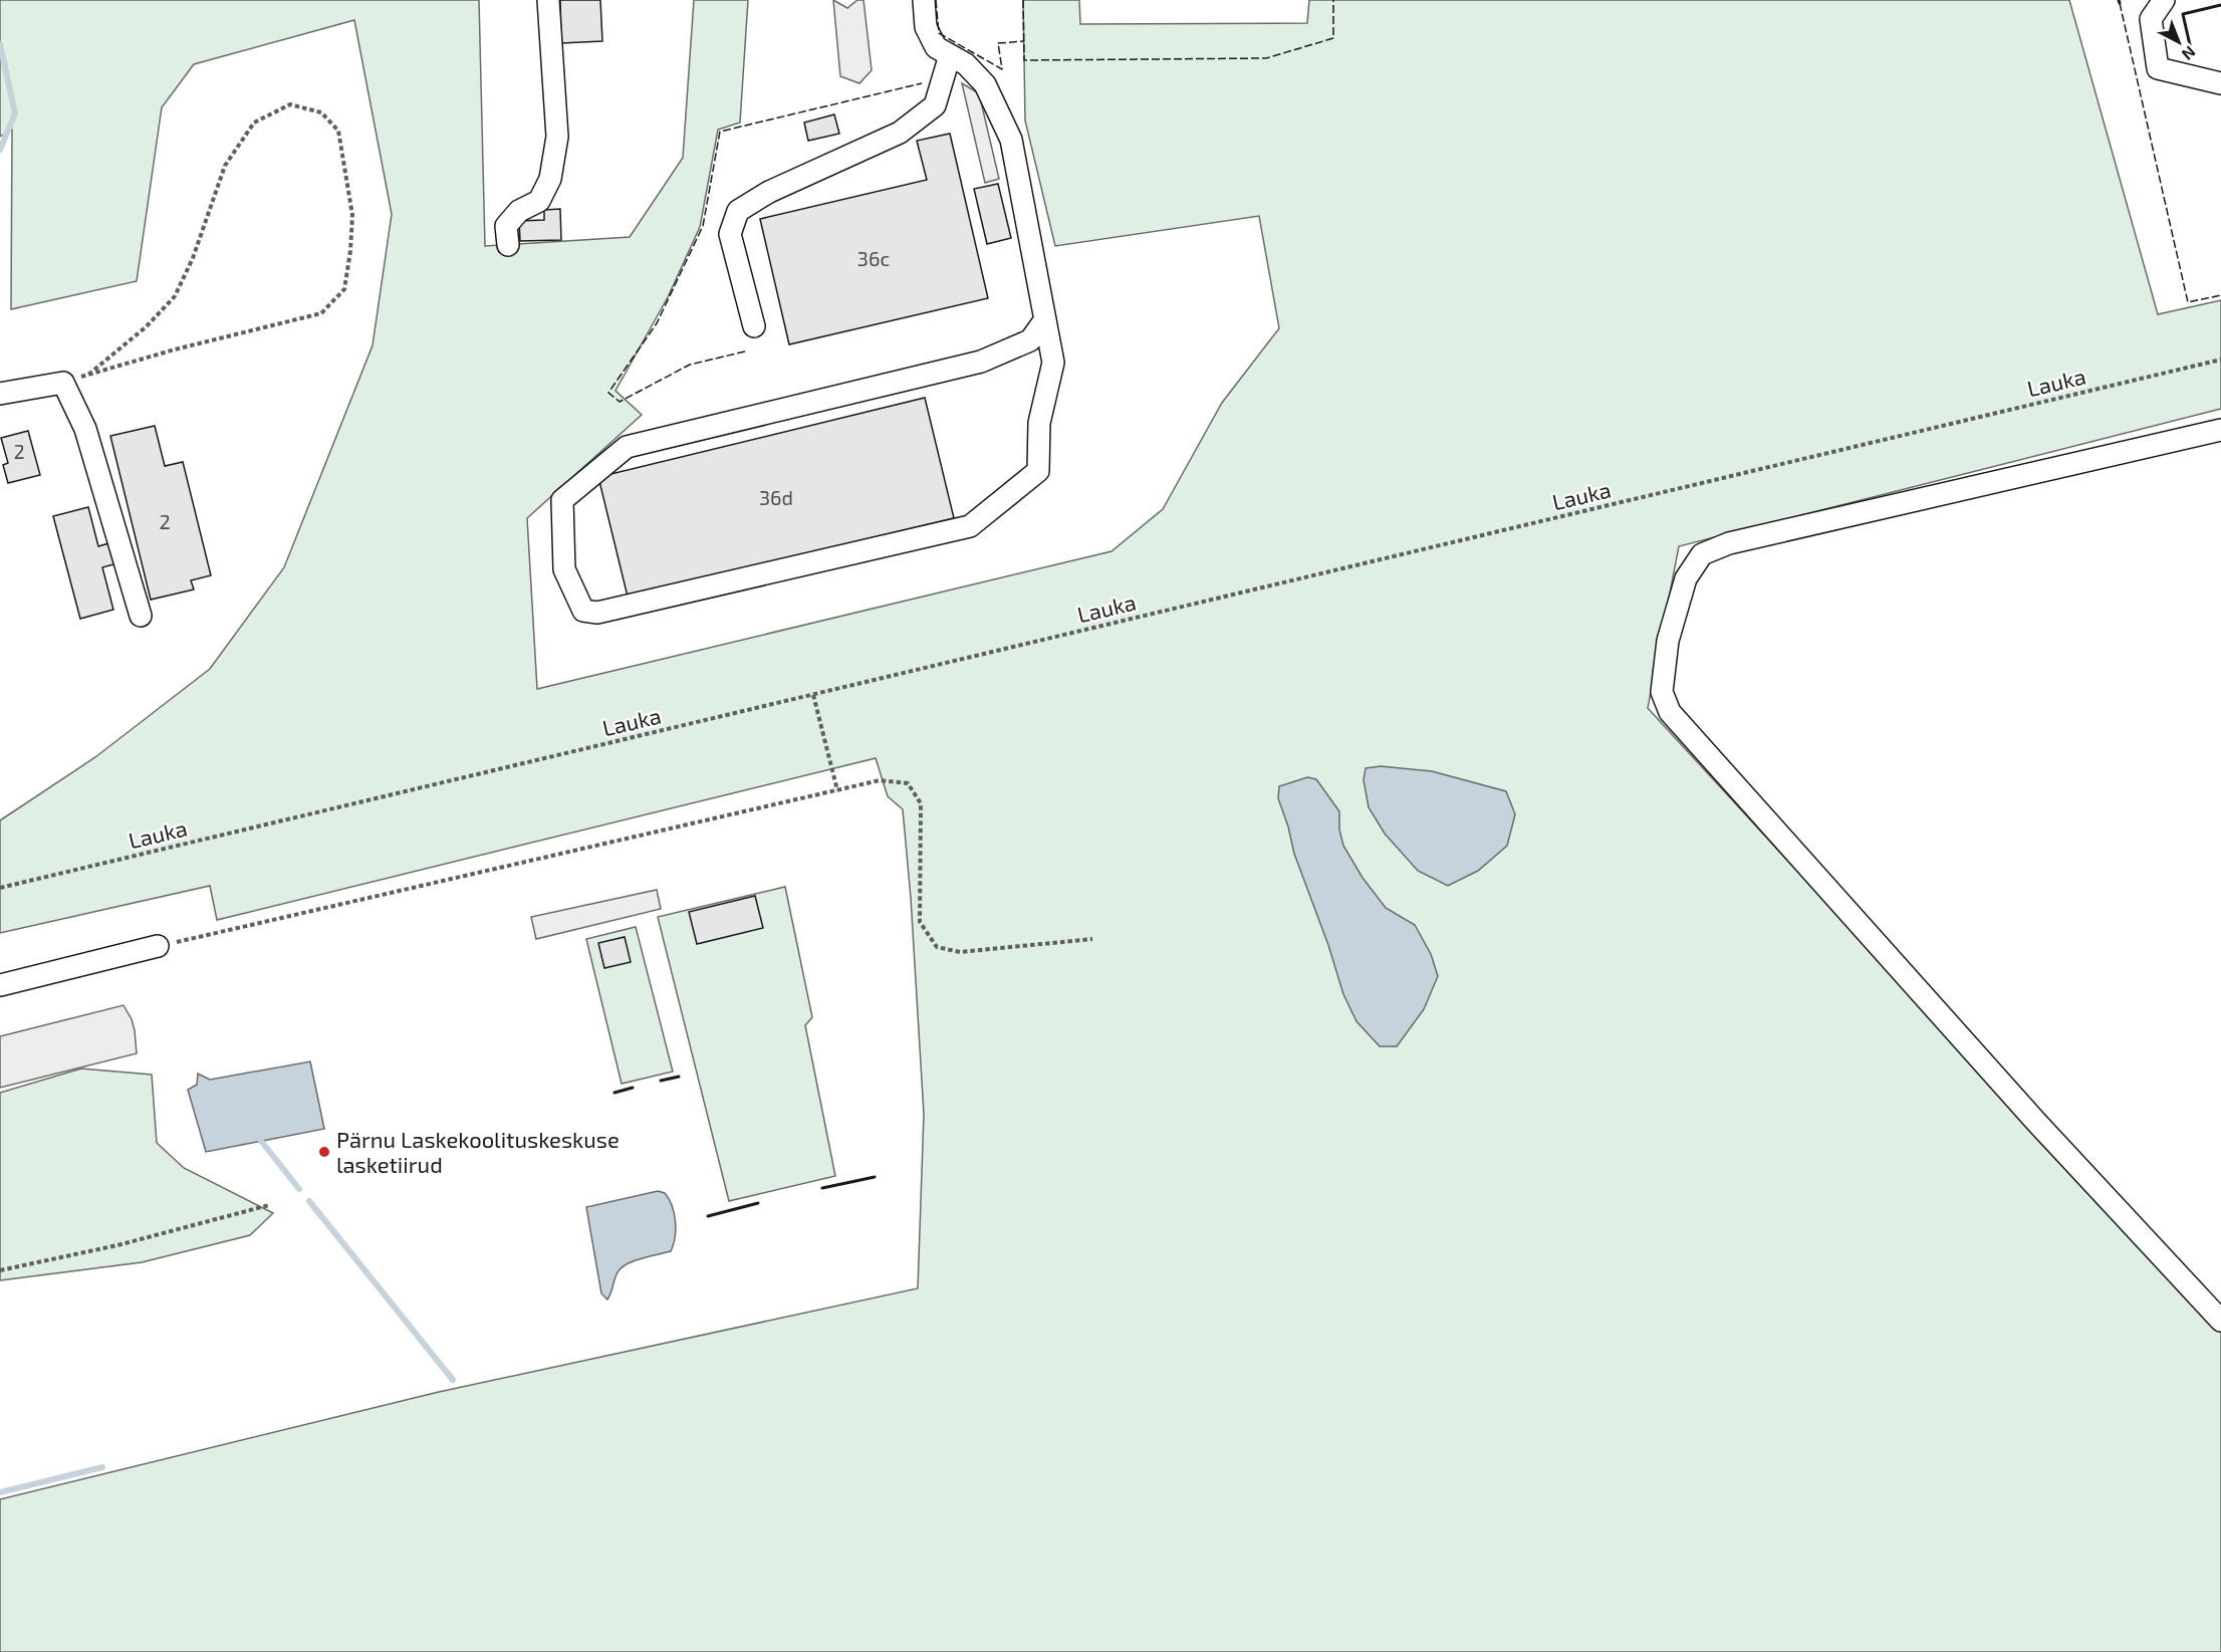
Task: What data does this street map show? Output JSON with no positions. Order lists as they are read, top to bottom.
{
  "streets": {
    "path": ["Lauka"]
  },
  "places": ["Pärnu Laskekoolituskeskuse lasketiirud"],
  "house_numbers": [
    "36c",
    "2",
    "36d",
    "2"
  ],
  "north": "bottom right"
}
